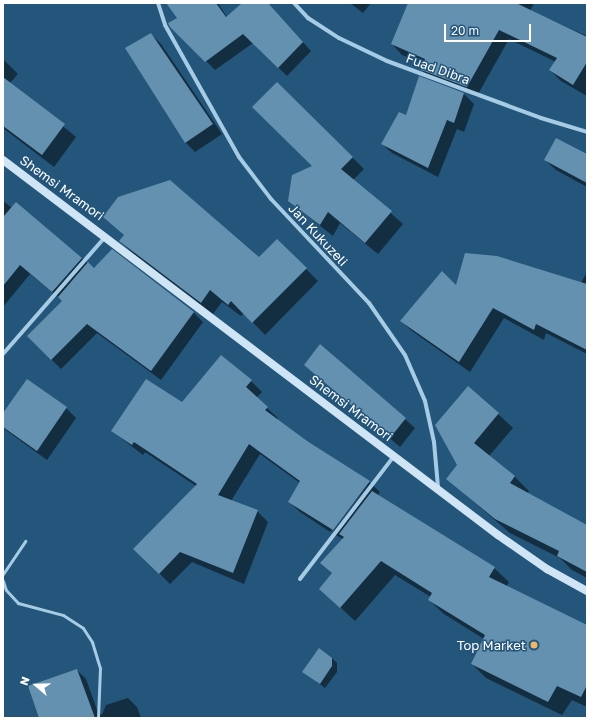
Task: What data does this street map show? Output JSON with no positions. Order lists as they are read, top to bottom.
{
  "streets": {
    "street": ["Fuad Dibra", "Shemsi Mramori", "Jan Kukuzeli"]
  },
  "crossings": [
    ["Shemsi Mramori", "Jan Kukuzeli"]
  ],
  "places": ["Top Market"],
  "scale_bar": "20 m",
  "north": "left"
}
